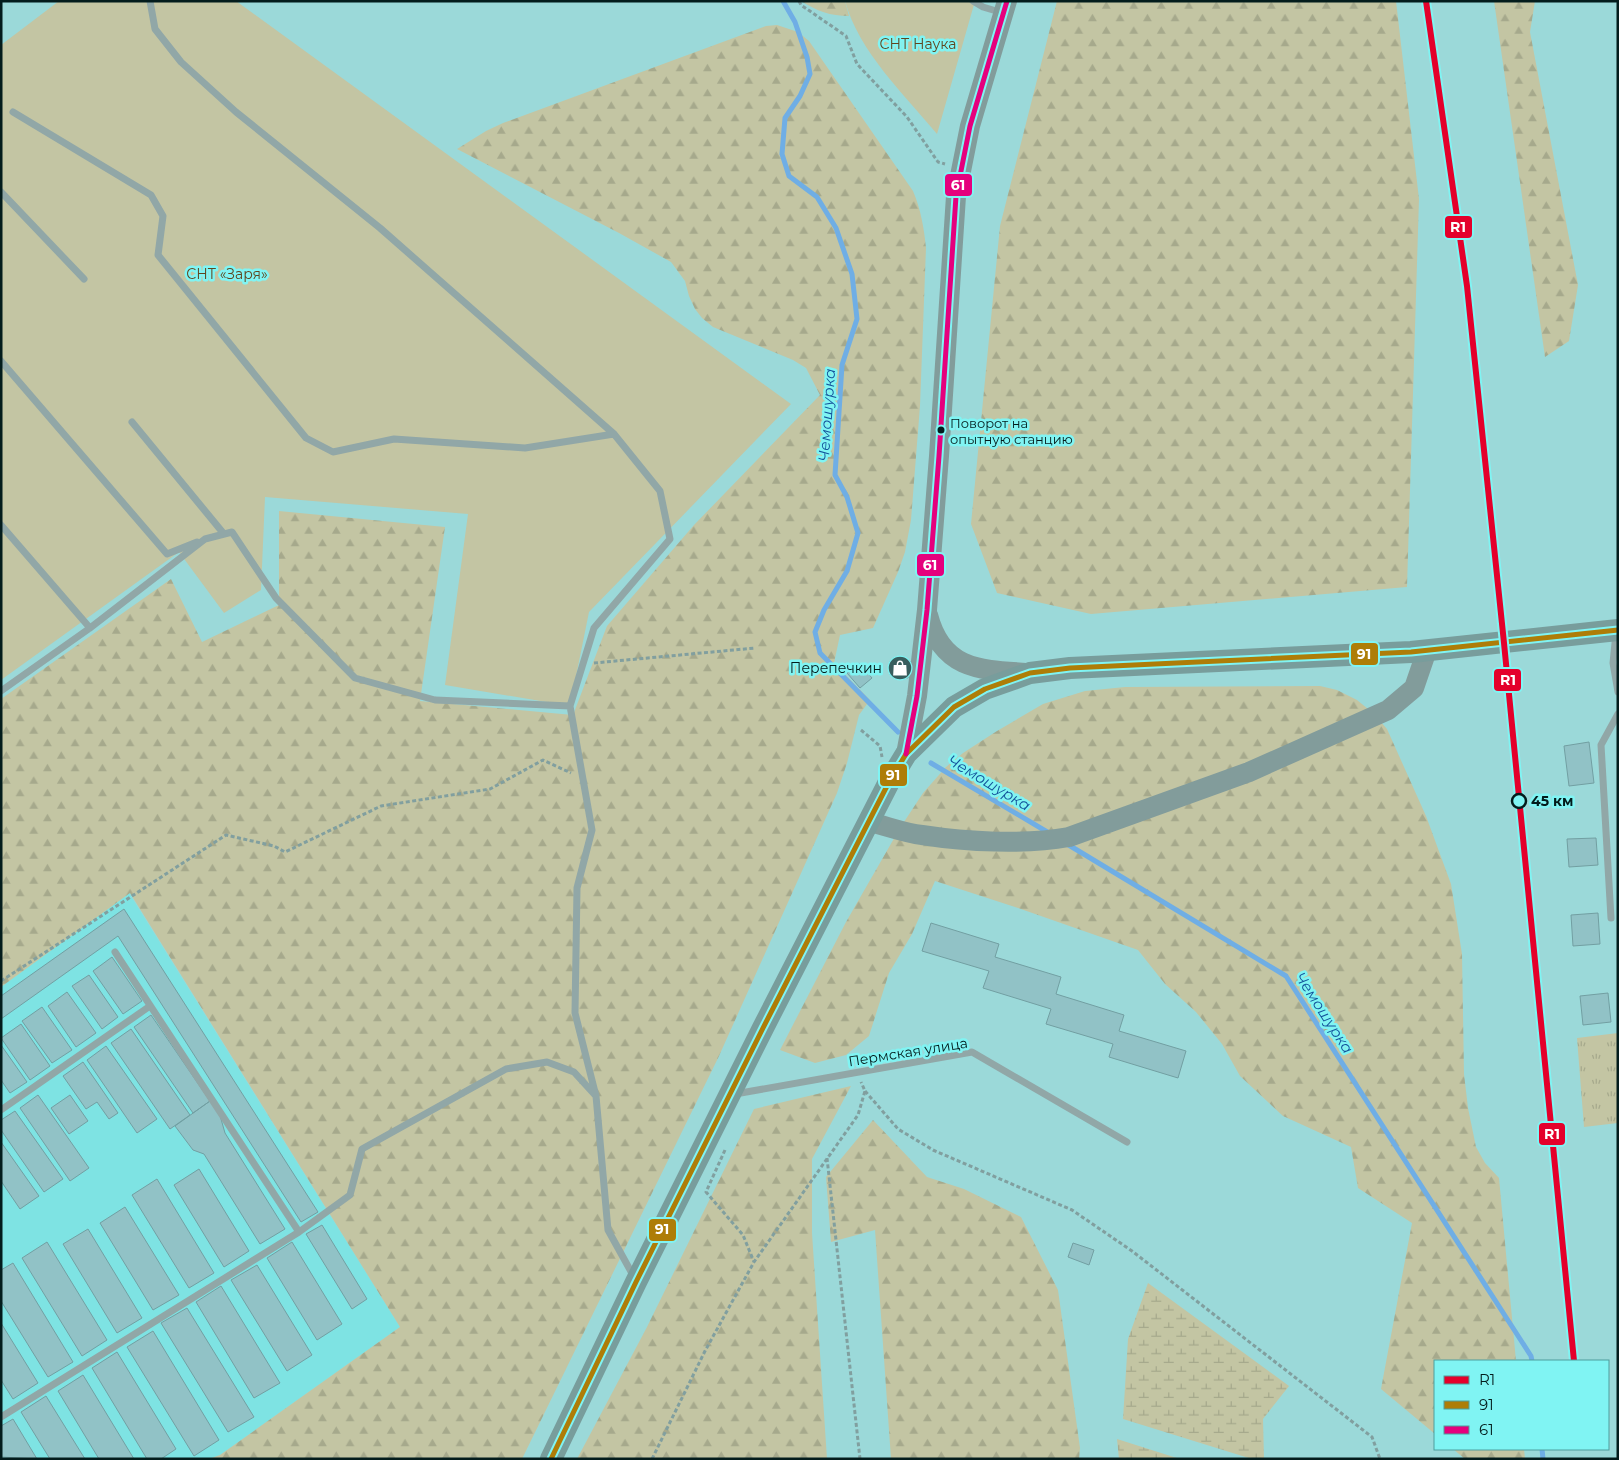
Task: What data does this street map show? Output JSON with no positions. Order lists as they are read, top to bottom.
{
  "streets": {
    "lane": ["Пермская улица"]
  },
  "water": ["Чемошурка"],
  "parks": ["СНТ Наука", "СНТ «Заря»"],
  "places": {
    "other": ["Поворот на опытную станцию", "45 км"],
    "shop": ["Перепечкин"]
  },
  "lines": ["transit line R1", "transit line 61", "transit line 91"],
  "legend": ["R1", "91", "61"]
}
